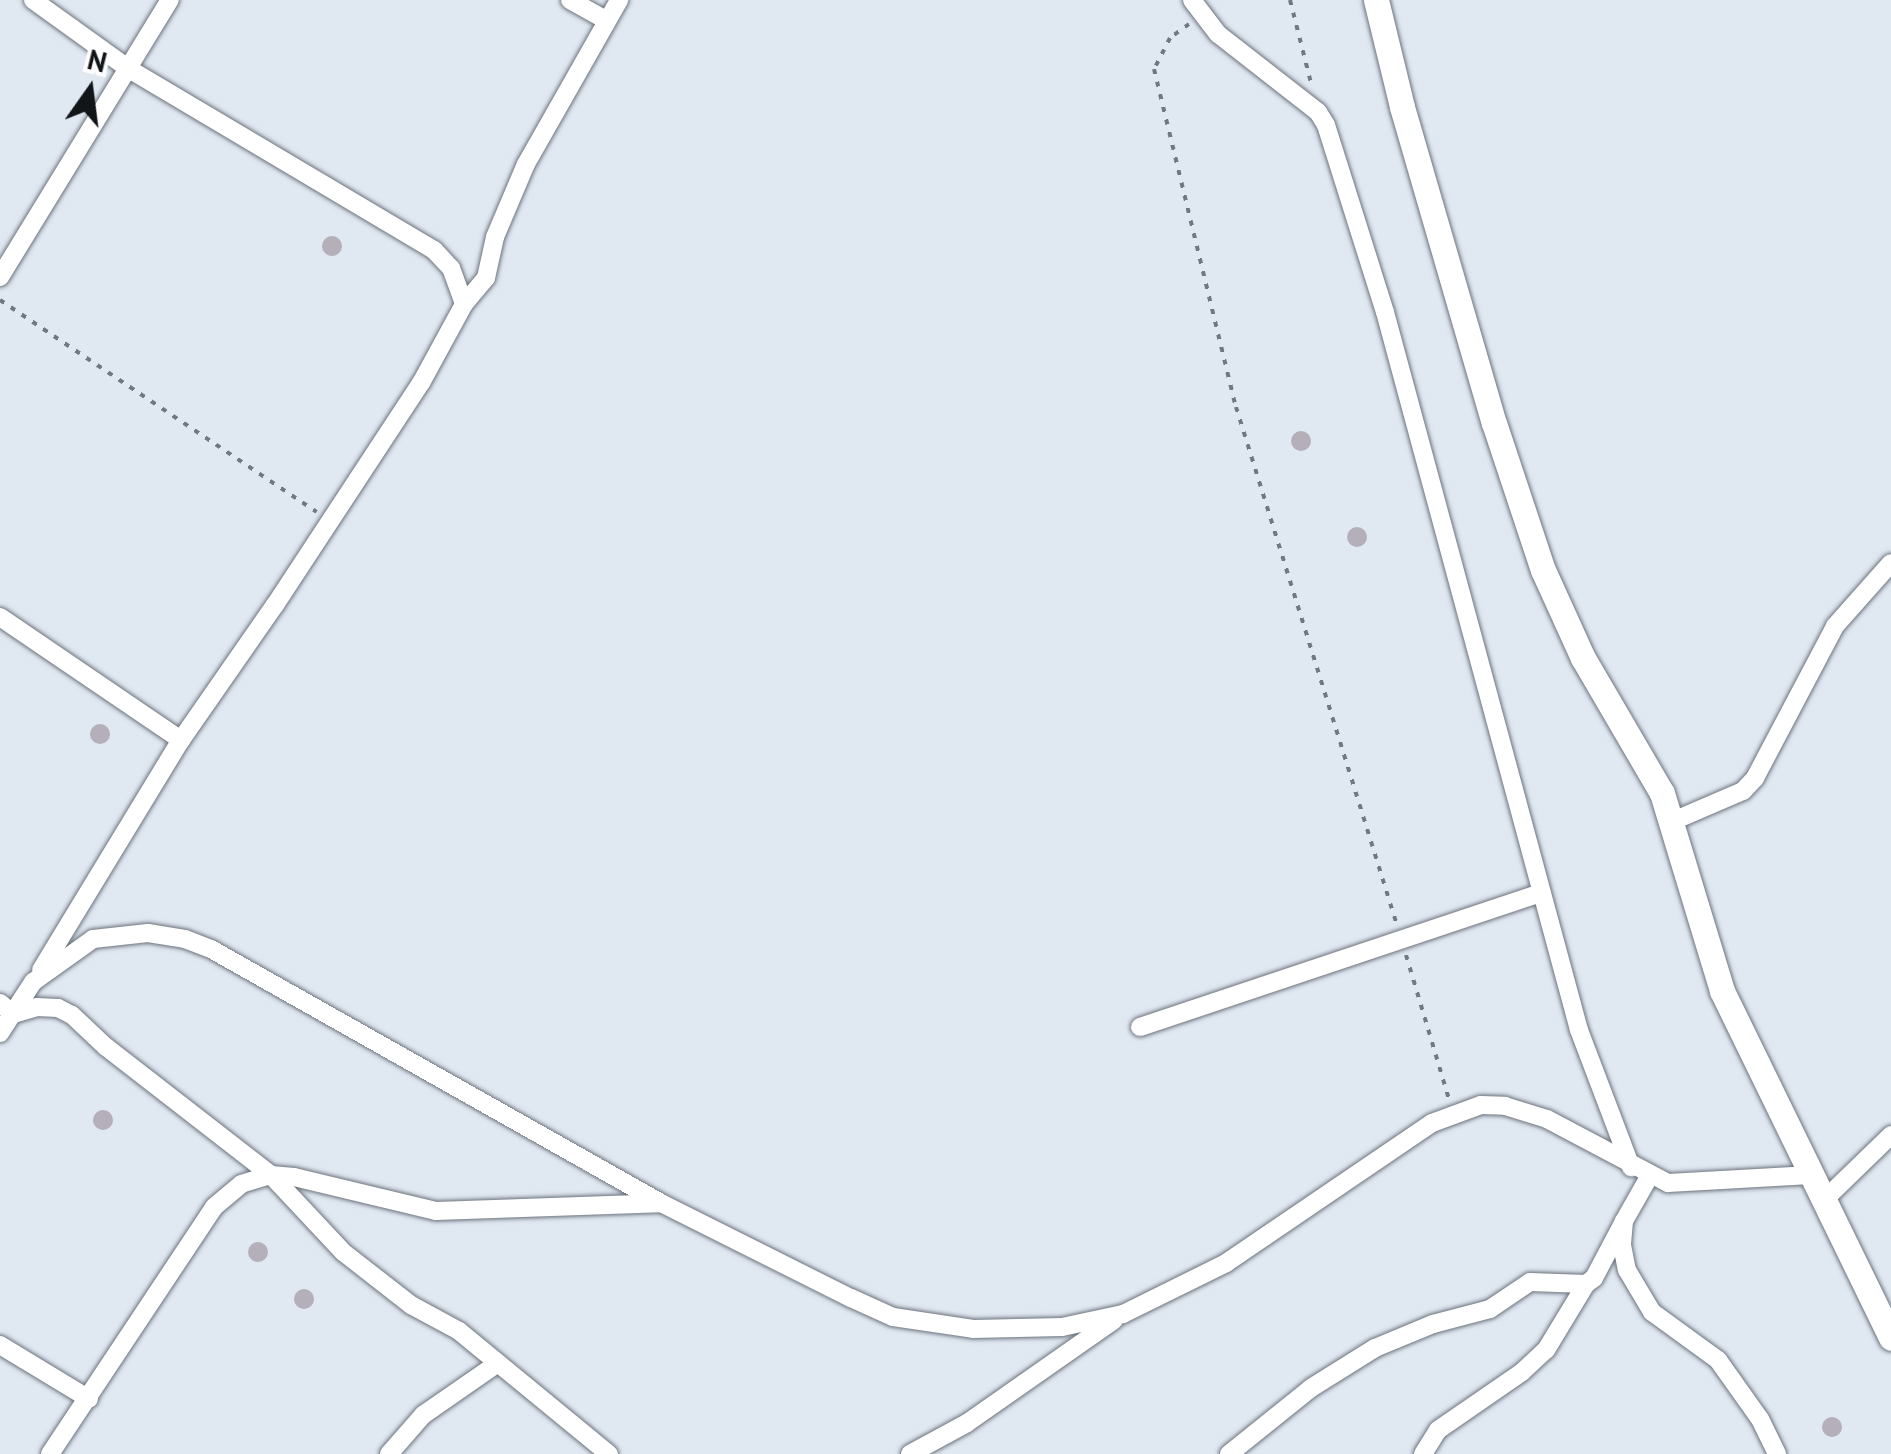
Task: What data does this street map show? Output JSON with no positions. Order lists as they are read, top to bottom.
{
  "north": "top"
}
